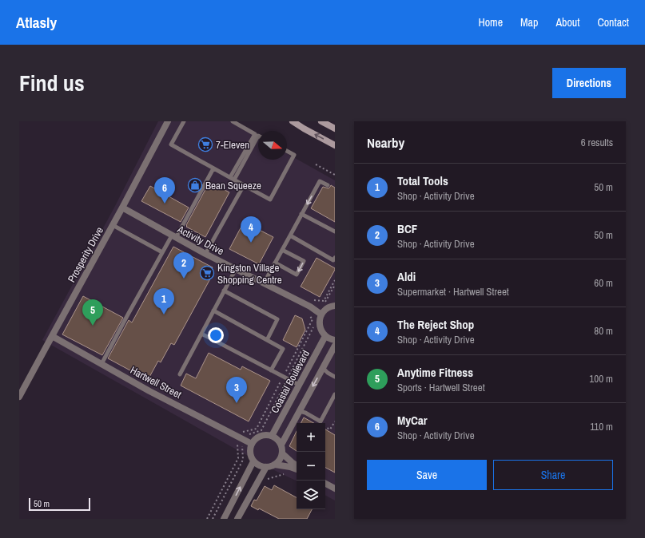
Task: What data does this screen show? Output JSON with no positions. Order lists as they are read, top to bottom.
{
  "streets": {
    "street": [
      "Activity Drive",
      "Prosperity Drive",
      "Coastal Boulevard",
      "Hartwell Street"
    ]
  },
  "crossings": [
    ["Activity Drive", "Prosperity Drive"],
    ["Prosperity Drive", "Hartwell Street"],
    ["Coastal Boulevard", "Hartwell Street"]
  ],
  "places": {
    "supermarket": ["7-Eleven", "Kingston Village Shopping Centre"],
    "shop": ["Bean Squeeze"]
  },
  "scale_bar": "50 m",
  "north": "right",
  "page": {
    "header": "Atlasly",
    "nav": [
      "Home",
      "Map",
      "About",
      "Contact"
    ],
    "title": "Find us",
    "buttons": [
      "Directions",
      ["Save", "Share"]
    ],
    "heading": ["Nearby", "6 results"],
    "list": [
      {
        "mark": "1",
        "name": "Total Tools",
        "note": "Shop · Activity Drive",
        "value": "50 m"
      },
      {
        "mark": "2",
        "name": "BCF",
        "note": "Shop · Activity Drive",
        "value": "50 m"
      },
      {
        "mark": "3",
        "name": "Aldi",
        "note": "Supermarket · Hartwell Street",
        "value": "60 m"
      },
      {
        "mark": "4",
        "name": "The Reject Shop",
        "note": "Shop · Activity Drive",
        "value": "80 m"
      },
      {
        "mark": "5",
        "name": "Anytime Fitness",
        "note": "Sports · Hartwell Street",
        "value": "100 m"
      },
      {
        "mark": "6",
        "name": "MyCar",
        "note": "Shop · Activity Drive",
        "value": "110 m"
      }
    ],
    "pins": [
      "6",
      "4",
      "2",
      "1",
      "5",
      "3"
    ],
    "map_buttons": ["+", "−"],
    "scale": "50 m"
  }
}
